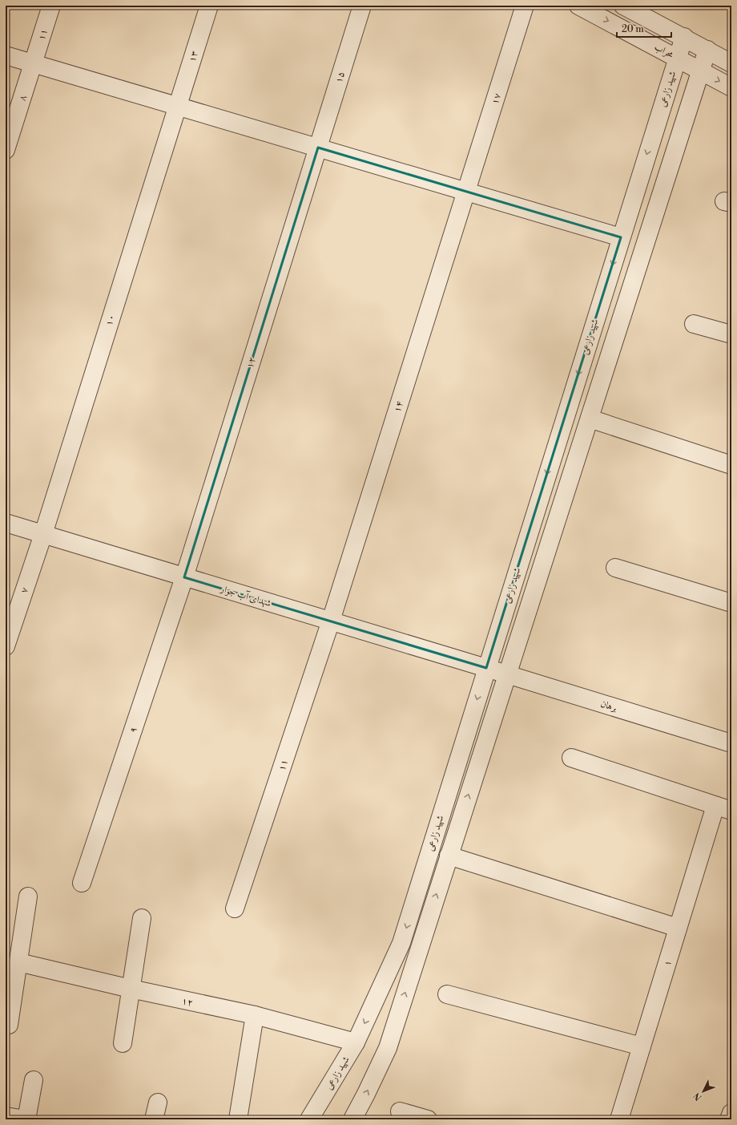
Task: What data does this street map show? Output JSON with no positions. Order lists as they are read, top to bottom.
{
  "streets": {
    "street": [
      "۱۱",
      "محراب",
      "۱۳",
      "۱۵",
      "شهید زارعی",
      "۸",
      "۱۷",
      "۱۰",
      "۱۲",
      "۱۴",
      "۷",
      "شهدای آب جوار",
      "برهان",
      "۹",
      "۱"
    ]
  },
  "crossings": [
    ["۱۱", "۸"],
    ["۱۱", "۱۴"],
    ["۱۱", "شهدای آب جوار"],
    ["محراب", "شهید زارعی"],
    ["۱۳", "۱۰"],
    ["۱۵", "۱۲"],
    ["شهید زارعی", "۱۲"],
    ["شهید زارعی", "شهدای آب جوار"],
    ["شهید زارعی", "برهان"],
    ["۱۷", "۱۴"],
    ["۱۰", "۷"],
    ["۱۰", "شهدای آب جوار"],
    ["۱۲", "شهدای آب جوار"],
    ["۱۲", "۹"],
    ["۱۴", "شهدای آب جوار"],
    ["۷", "شهدای آب جوار"],
    ["شهدای آب جوار", "برهان"],
    ["شهدای آب جوار", "۹"]
  ],
  "scale_bar": "20 m",
  "north": "bottom left"
}
